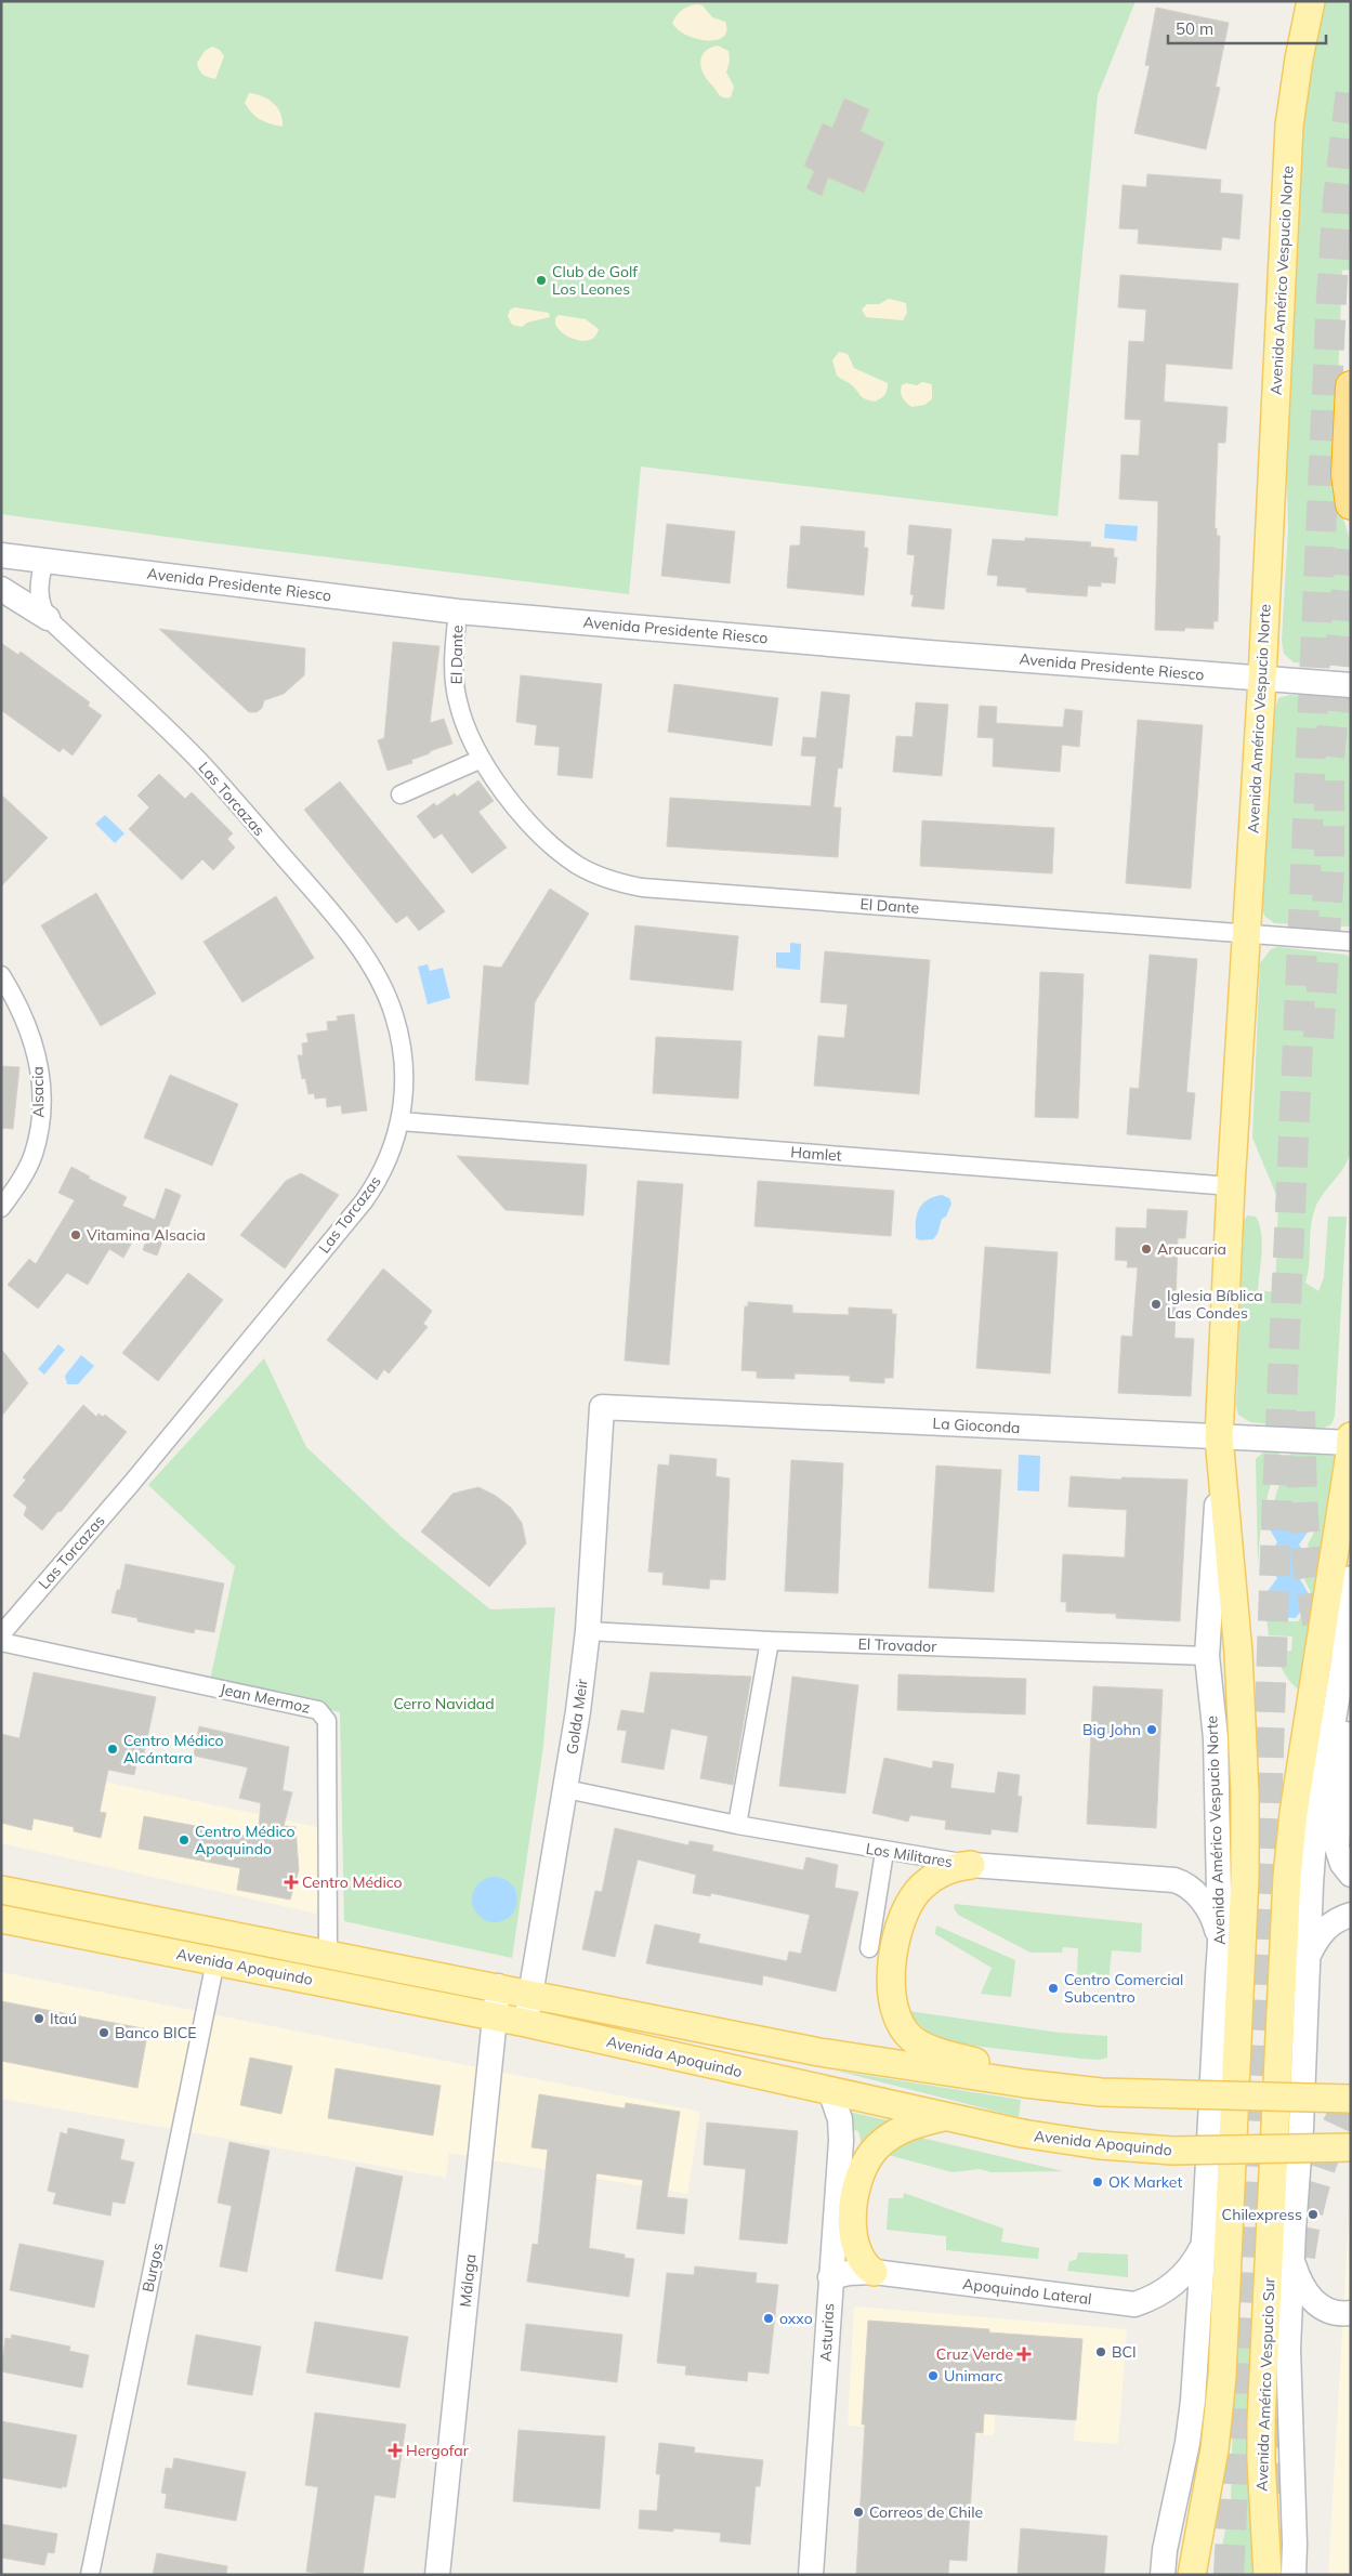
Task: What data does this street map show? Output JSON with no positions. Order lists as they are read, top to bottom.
{
  "streets": {
    "main road": ["Avenida Américo Vespucio Norte", "Avenida Apoquindo", "Avenida Américo Vespucio Sur"],
    "street": [
      "Avenida Presidente Riesco",
      "El Dante",
      "Las Torcazas",
      "Alsacia",
      "Hamlet",
      "La Gioconda",
      "El Trovador",
      "Jean Mermoz",
      "Golda Meir",
      "Los Militares",
      "Burgos",
      "Málaga",
      "Apoquindo Lateral",
      "Asturias"
    ]
  },
  "crossings": [
    ["Avenida Américo Vespucio Norte", "Avenida Presidente Riesco"],
    ["Avenida Américo Vespucio Norte", "El Dante"],
    ["Avenida Américo Vespucio Norte", "Hamlet"],
    ["Avenida Américo Vespucio Norte", "La Gioconda"],
    ["Avenida Américo Vespucio Norte", "El Trovador"],
    ["Avenida Américo Vespucio Norte", "Los Militares"],
    ["Avenida Américo Vespucio Norte", "Apoquindo Lateral"],
    ["Avenida Presidente Riesco", "El Dante"],
    ["Avenida Presidente Riesco", "Las Torcazas"],
    ["Las Torcazas", "Hamlet"],
    ["La Gioconda", "Golda Meir"],
    ["El Trovador", "Golda Meir"],
    ["Jean Mermoz", "Avenida Apoquindo"],
    ["Golda Meir", "Los Militares"],
    ["Golda Meir", "Avenida Apoquindo"],
    ["Avenida Apoquindo", "Burgos"],
    ["Avenida Apoquindo", "Málaga"],
    ["Avenida Apoquindo", "Asturias"],
    ["Apoquindo Lateral", "Asturias"]
  ],
  "parks": ["Cerro Navidad"],
  "places": {
    "other": [
      "Club de Golf Los Leones",
      "Vitamina Alsacia",
      "Araucaria",
      "Iglesia Bíblica Las Condes",
      "Big John",
      "Centro Médico Alcántara",
      "Centro Médico Apoquindo",
      "Centro Comercial Subcentro",
      "Itaú",
      "Banco BICE",
      "OK Market",
      "Chilexpress",
      "oxxo",
      "BCI",
      "Unimarc",
      "Correos de Chile"
    ],
    "health": ["Centro Médico", "Cruz Verde", "Hergofar"]
  },
  "scale_bar": "50 m"
}
